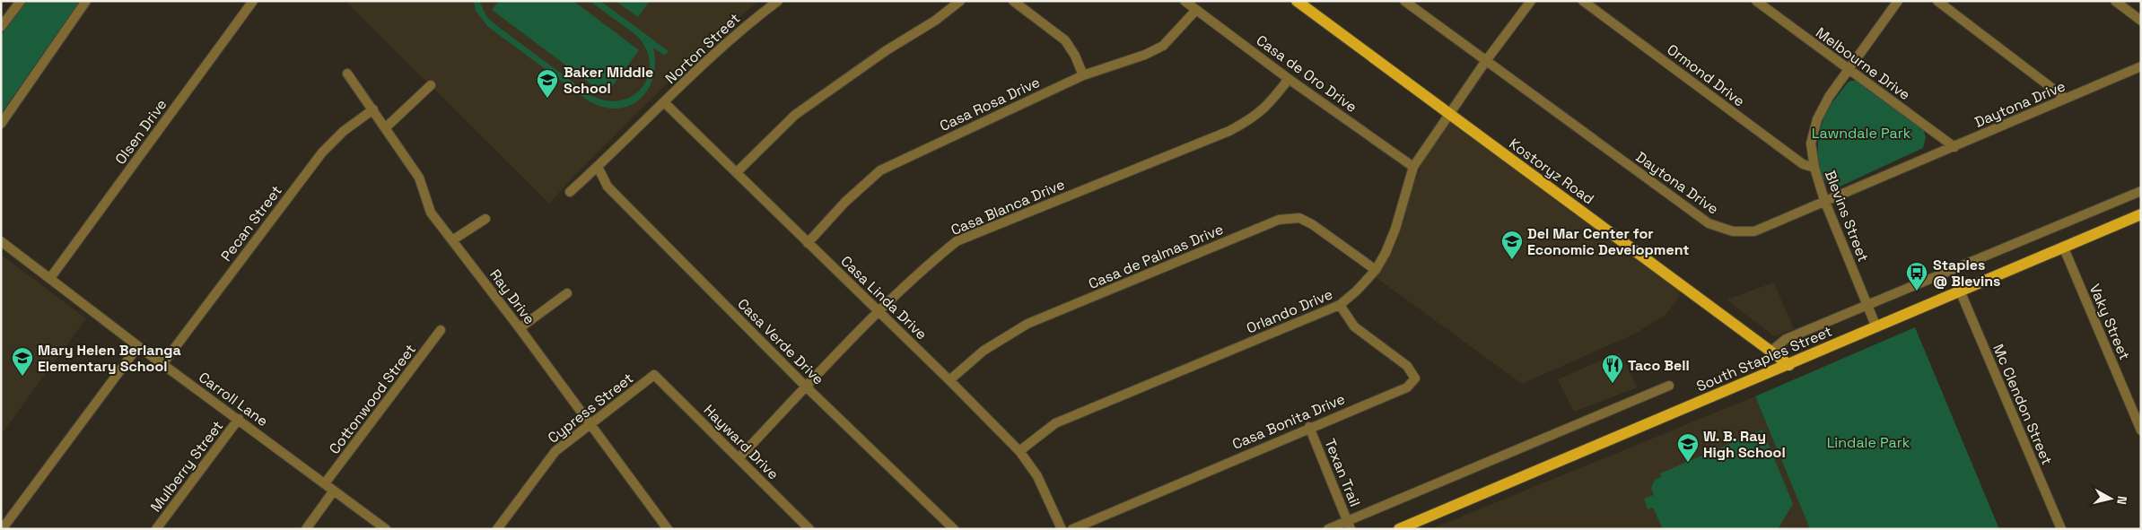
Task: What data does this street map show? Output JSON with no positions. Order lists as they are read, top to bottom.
{
  "streets": {
    "main road": ["Kostoryz Road", "South Staples Street"],
    "street": [
      "Norton Street",
      "Melbourne Drive",
      "Casa de Oro Drive",
      "Ormond Drive",
      "Casa Rosa Drive",
      "Daytona Drive",
      "Olsen Drive",
      "Casa Blanca Drive",
      "Blevins Street",
      "Pecan Street",
      "Casa de Palmas Drive",
      "Ray Drive",
      "Casa Linda Drive",
      "Orlando Drive",
      "Vaky Street",
      "Casa Verde Drive",
      "Carroll Lane",
      "Cottonwood Street",
      "Mc Clendon Street",
      "Cypress Street",
      "Casa Bonita Drive",
      "Hayward Drive",
      "Mulberry Street",
      "Texan Trail"
    ]
  },
  "crossings": [
    ["Norton Street", "Casa Linda Drive"],
    ["Norton Street", "Casa Verde Drive"],
    ["Melbourne Drive", "Daytona Drive"],
    ["Melbourne Drive", "Blevins Street"],
    ["Casa de Oro Drive", "Casa Rosa Drive"],
    ["Casa de Oro Drive", "Casa Blanca Drive"],
    ["Casa de Oro Drive", "Orlando Drive"],
    ["Ormond Drive", "Blevins Street"],
    ["Casa Rosa Drive", "Casa Linda Drive"],
    ["Daytona Drive", "Blevins Street"],
    ["Daytona Drive", "Orlando Drive"],
    ["Olsen Drive", "Carroll Lane"],
    ["Kostoryz Road", "Orlando Drive"],
    ["Kostoryz Road", "South Staples Street"],
    ["Casa Blanca Drive", "Casa Linda Drive"],
    ["Casa Blanca Drive", "Casa Verde Drive"],
    ["Casa Blanca Drive", "Hayward Drive"],
    ["Blevins Street", "South Staples Street"],
    ["Pecan Street", "Ray Drive"],
    ["Pecan Street", "Carroll Lane"],
    ["Casa de Palmas Drive", "Casa Linda Drive"],
    ["Casa de Palmas Drive", "Orlando Drive"],
    ["Ray Drive", "Cypress Street"],
    ["Casa Linda Drive", "Orlando Drive"],
    ["Orlando Drive", "Casa Bonita Drive"],
    ["Vaky Street", "South Staples Street"],
    ["South Staples Street", "Mc Clendon Street"],
    ["Carroll Lane", "Cottonwood Street"],
    ["Carroll Lane", "Mulberry Street"],
    ["Cypress Street", "Hayward Drive"],
    ["Casa Bonita Drive", "Texan Trail"]
  ],
  "parks": ["Lawndale Park", "Lindale Park"],
  "places": {
    "school or university": [
      "Baker Middle School",
      "Del Mar Center for Economic Development",
      "Mary Helen Berlanga Elementary School",
      "W. B. Ray High School"
    ],
    "bus stop": ["Staples @ Blevins"],
    "restaurant": ["Taco Bell"]
  },
  "north": "right"
}
